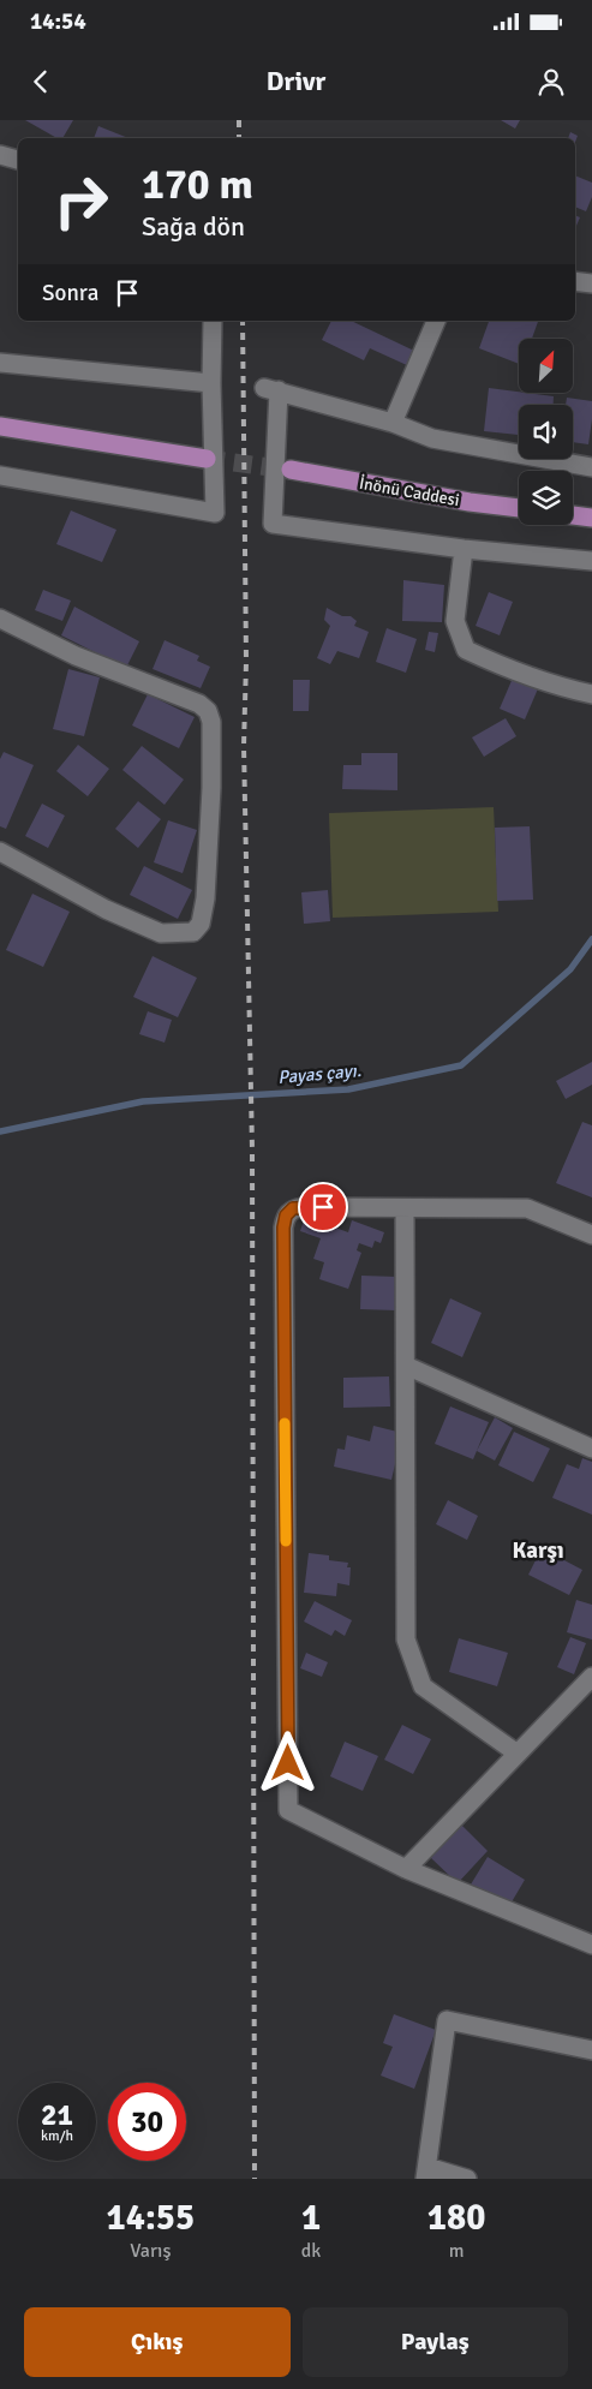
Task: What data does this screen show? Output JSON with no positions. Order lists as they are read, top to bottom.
{
  "streets": {
    "main road": ["İnönü Caddesi"]
  },
  "districts": ["Karşı"],
  "water": ["Payas çayı."],
  "north": "top right",
  "page": {
    "status": "14:54",
    "header": "Drivr",
    "turn": ["170 m", "Sağa dön"],
    "then": "Sonra",
    "speed": "21 km/h",
    "limit": "30",
    "eta": [
      "14:55",
      "Varış",
      "1",
      "dk",
      "180",
      "m"
    ],
    "buttons": ["Çıkış", "Paylaş"]
  }
}
